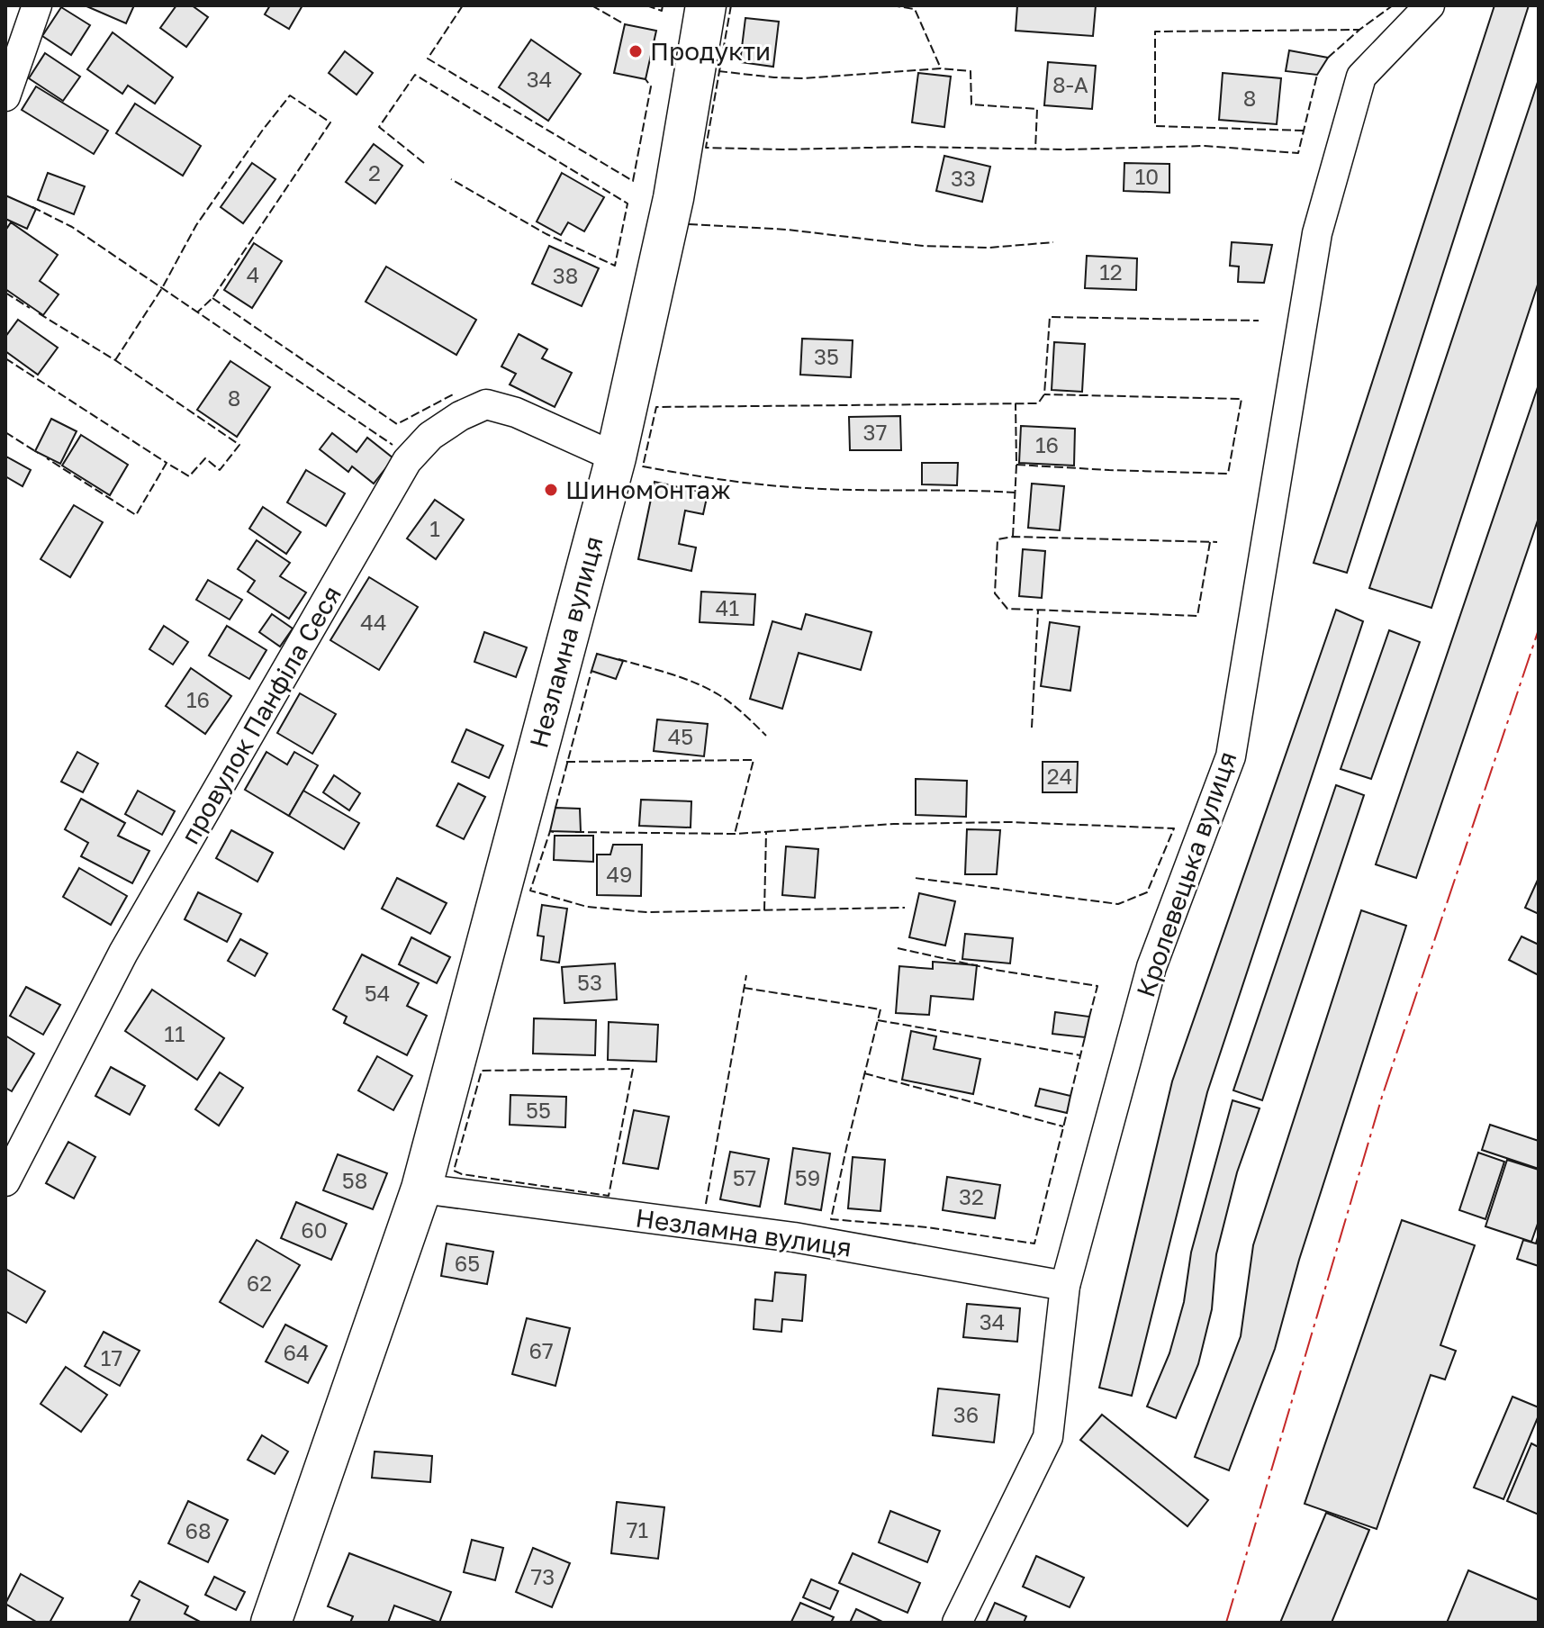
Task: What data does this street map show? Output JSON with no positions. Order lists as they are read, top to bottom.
{
  "streets": {
    "street": ["Незламна вулиця", "провулок Панфіла Сеся", "Кролевецька вулиця"]
  },
  "crossings": [
    ["Незламна вулиця", "провулок Панфіла Сеся"],
    ["Незламна вулиця", "Кролевецька вулиця"]
  ],
  "places": ["Продукти", "Шиномонтаж"],
  "house_numbers": [
    "34",
    "8-А",
    "8",
    "2",
    "10",
    "33",
    "12",
    "4",
    "38",
    "35",
    "8",
    "37",
    "16",
    "1",
    "41",
    "44",
    "16",
    "45",
    "24",
    "49",
    "53",
    "54",
    "11",
    "55",
    "57",
    "59",
    "58",
    "32",
    "60",
    "65",
    "62",
    "34",
    "67",
    "64",
    "17",
    "36",
    "71",
    "68",
    "73"
  ]
}
